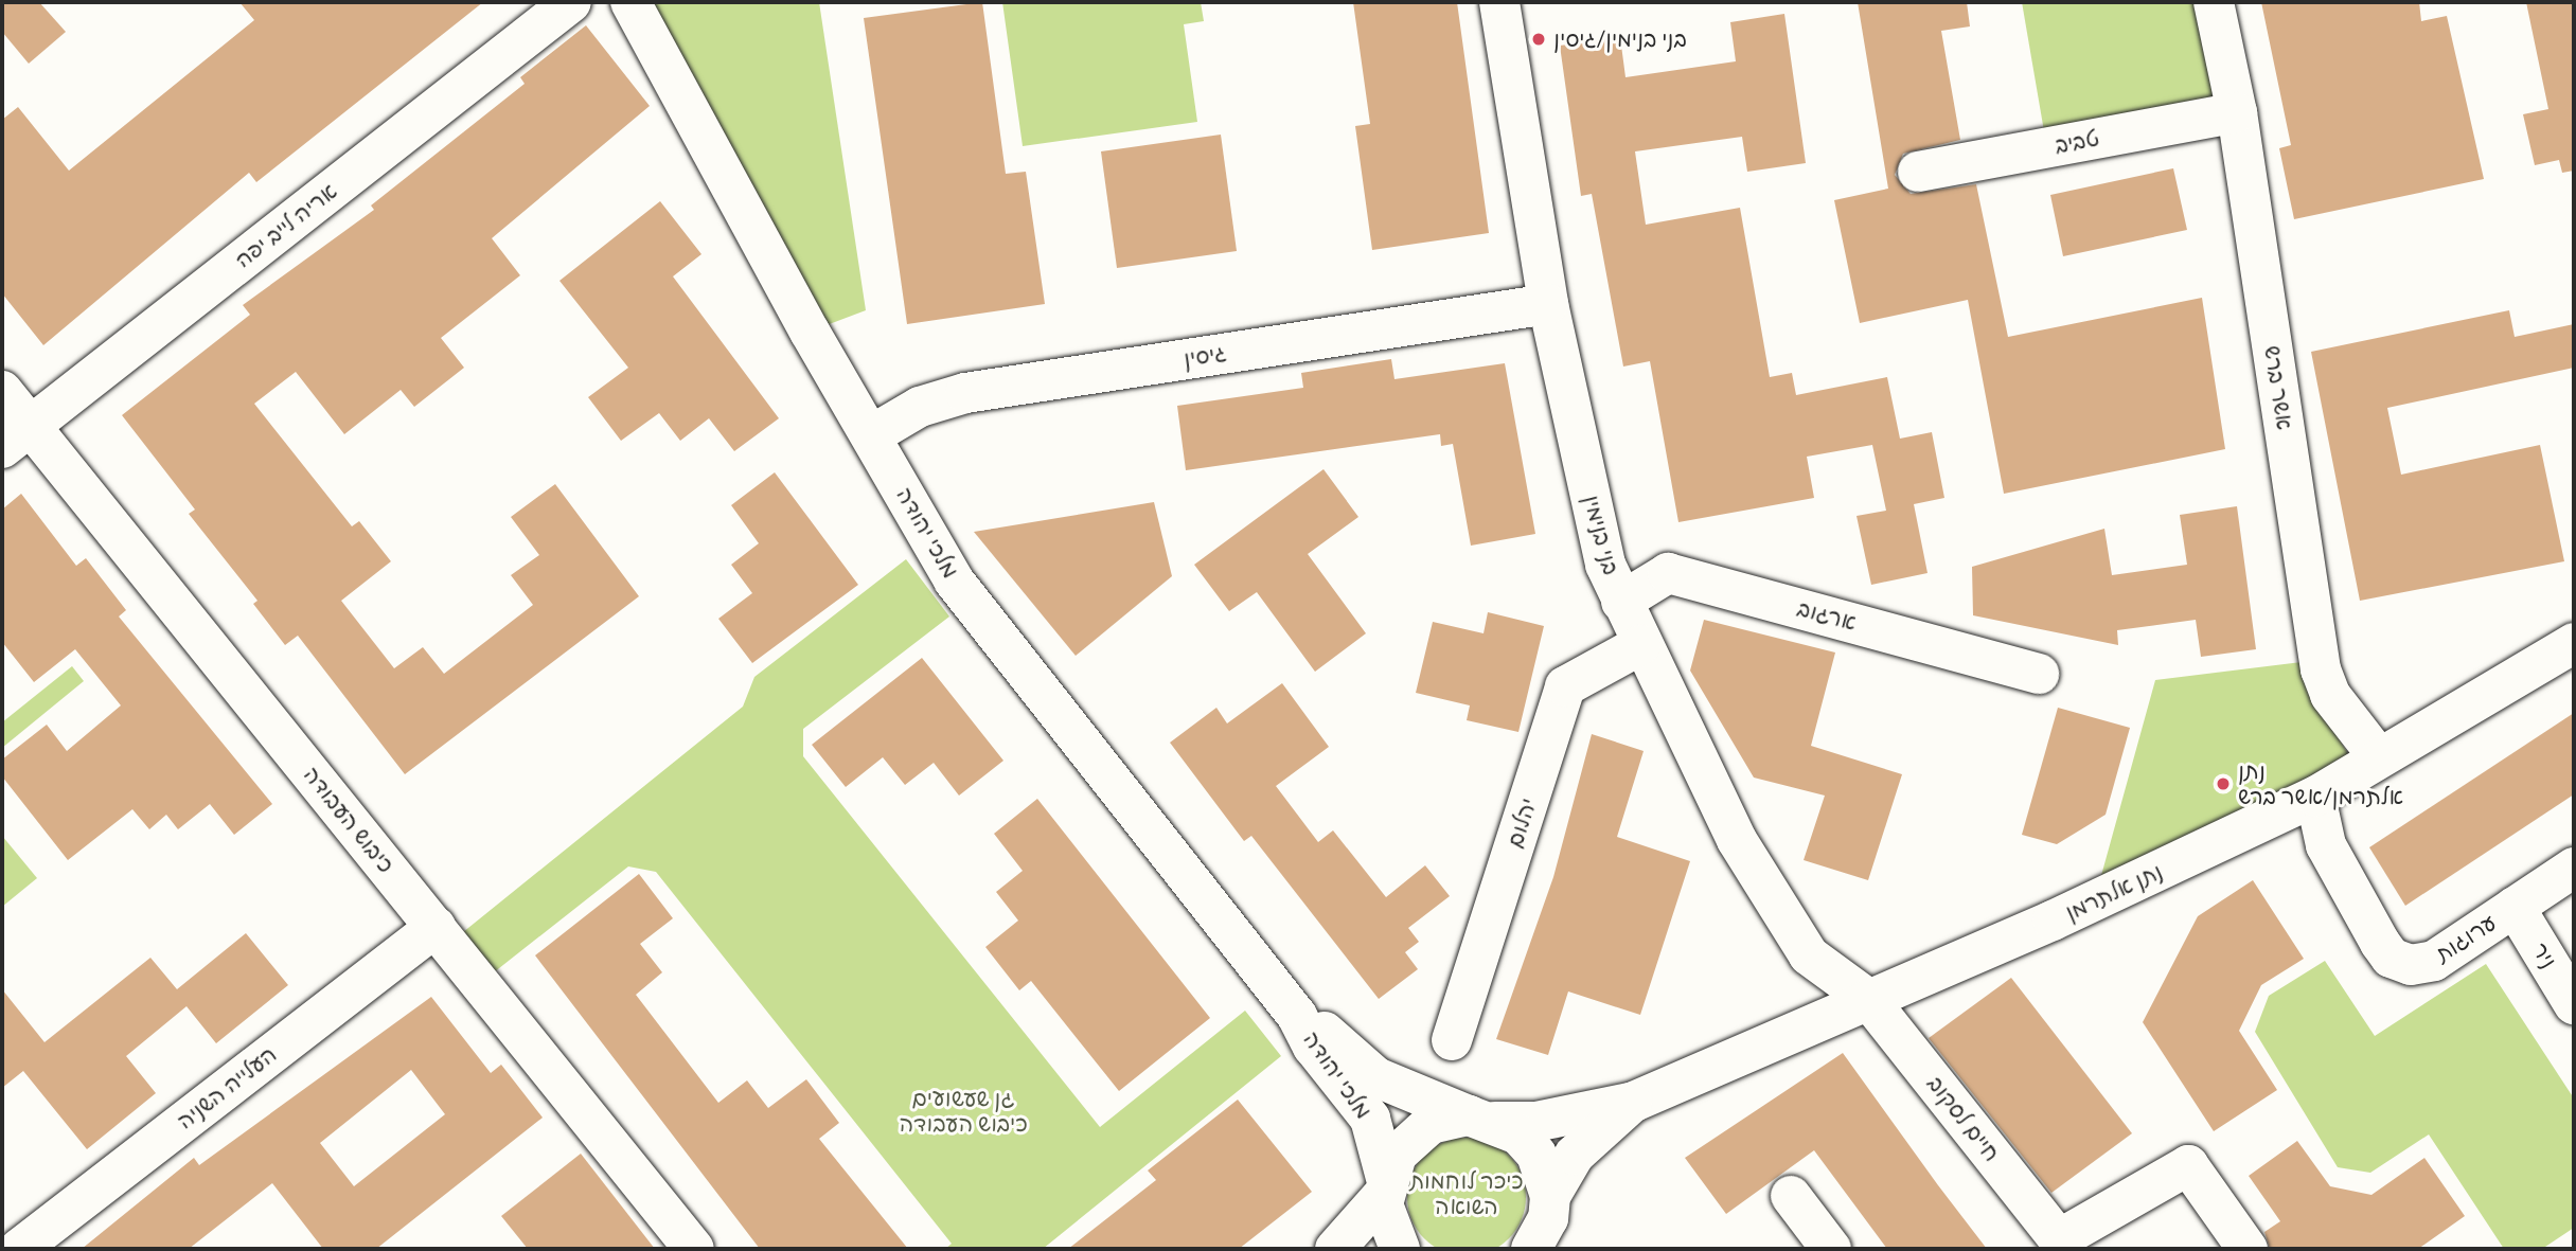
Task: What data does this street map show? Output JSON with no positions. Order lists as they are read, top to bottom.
{
  "streets": {
    "street": [
      "טביב",
      "אריה לייב יפה",
      "גיסין",
      "אשר ברש",
      "מלכי יהודה",
      "בני בנימין",
      "ארגוב",
      "כיבוש העבודה",
      "יהלום",
      "נתן אלתרמן",
      "ערוגות",
      "ניר",
      "העלייה השניה",
      "חיים לסקוב"
    ]
  },
  "crossings": [
    ["טביב", "אשר ברש"],
    ["אריה לייב יפה", "כיבוש העבודה"],
    ["גיסין", "מלכי יהודה"],
    ["גיסין", "בני בנימין"],
    ["אשר ברש", "נתן אלתרמן"],
    ["מלכי יהודה", "נתן אלתרמן"],
    ["בני בנימין", "ארגוב"],
    ["בני בנימין", "יהלום"],
    ["בני בנימין", "נתן אלתרמן"],
    ["בני בנימין", "חיים לסקוב"],
    ["כיבוש העבודה", "העלייה השניה"],
    ["נתן אלתרמן", "ערוגות"],
    ["נתן אלתרמן", "חיים לסקוב"],
    ["ערוגות", "ניר"]
  ],
  "parks": ["גן שעשועים כיבוש העבודה", "כיכר לוחמות השואה"],
  "places": ["בני בנימין/גיסין", "נתן אלתרמן/אשר ברש"]
}
